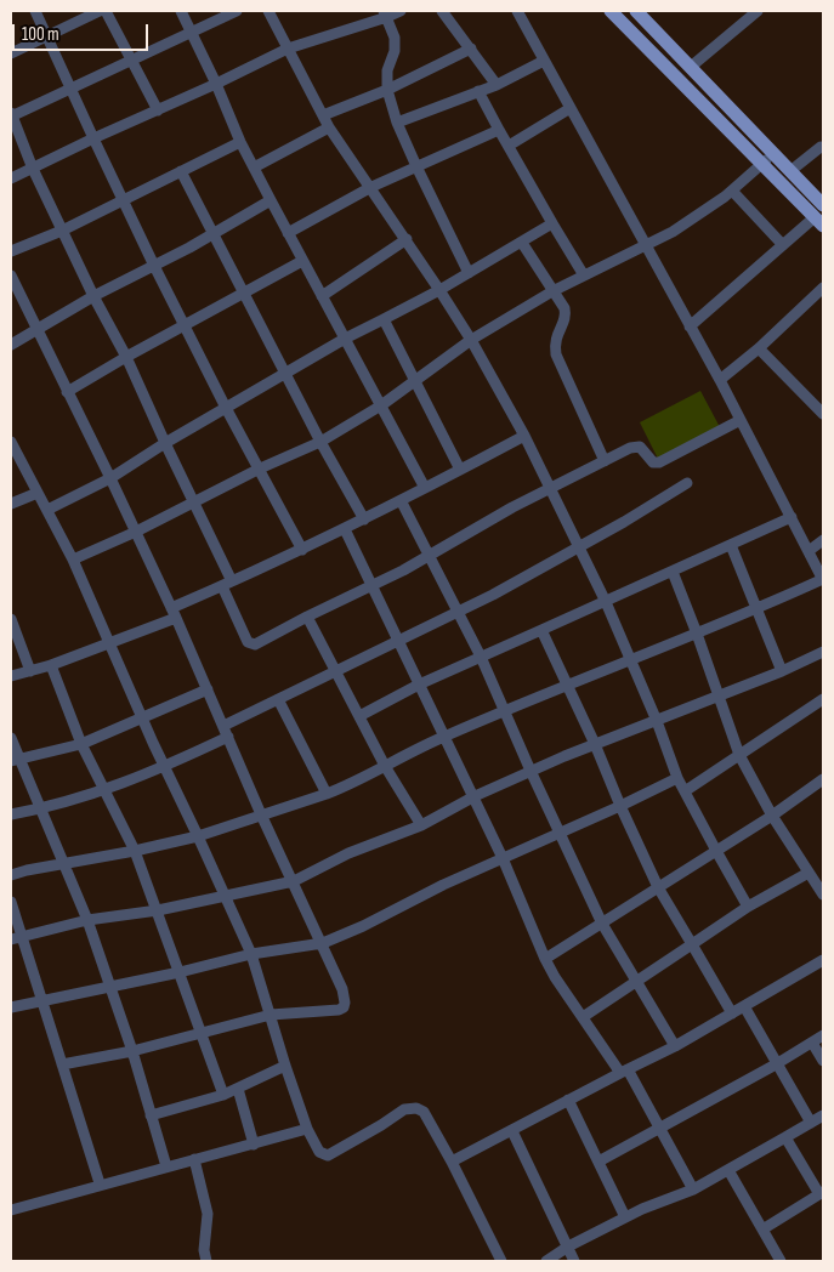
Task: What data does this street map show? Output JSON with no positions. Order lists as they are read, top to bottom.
{
  "scale_bar": "100 m"
}
